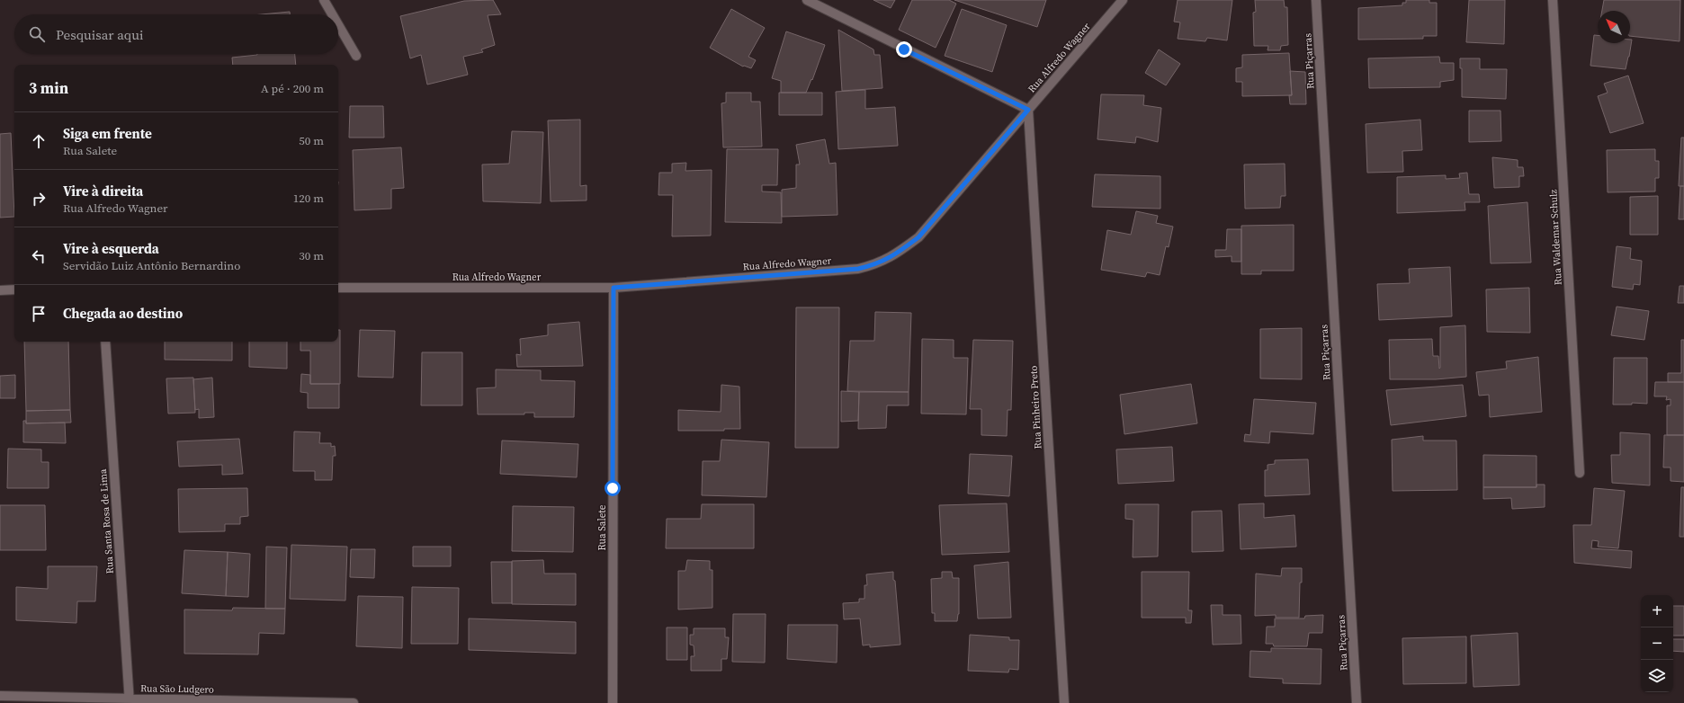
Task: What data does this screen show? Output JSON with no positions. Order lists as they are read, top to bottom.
{
  "streets": {
    "street": [
      "Rua Alfredo Wagner",
      "Rua Piçarras",
      "Rua Waldemar Schulz",
      "Rua Pinheiro Preto",
      "Rua Santa Rosa de Lima",
      "Rua Salete",
      "Rua São Ludgero"
    ]
  },
  "crossings": [
    ["Rua Alfredo Wagner", "Rua Pinheiro Preto"],
    ["Rua Alfredo Wagner", "Rua Salete"],
    ["Rua Santa Rosa de Lima", "Rua São Ludgero"]
  ],
  "north": "top left",
  "page": {
    "search": "Pesquisar aqui",
    "heading": ["3 min", "A pé · 200 m"],
    "list": [
      ["Siga em frente", "Rua Salete", "50 m"],
      ["Vire à direita", "Rua Alfredo Wagner", "120 m"],
      ["Vire à esquerda", "Servidão Luiz Antônio Bernardino", "30 m"],
      "Chegada ao destino"
    ],
    "map_buttons": ["+", "−"]
  }
}
